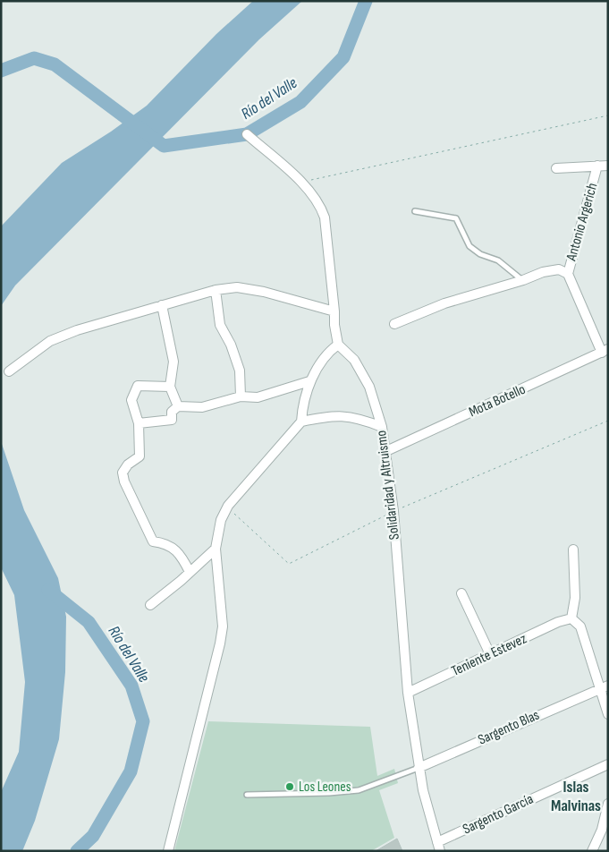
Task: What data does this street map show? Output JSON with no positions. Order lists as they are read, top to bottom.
{
  "streets": {
    "street": [
      "Antonio Argerich",
      "Mota Botello",
      "Solidaridad y Altruismo",
      "Teniente Estevez",
      "Sargento Blas",
      "Sargento García"
    ]
  },
  "crossings": [
    ["Antonio Argerich", "Mota Botello"],
    ["Mota Botello", "Solidaridad y Altruismo"],
    ["Solidaridad y Altruismo", "Teniente Estevez"],
    ["Solidaridad y Altruismo", "Sargento Blas"],
    ["Solidaridad y Altruismo", "Sargento García"]
  ],
  "districts": ["Islas Malvinas"],
  "water": ["Río del Valle"],
  "places": ["Los Leones"]
}
